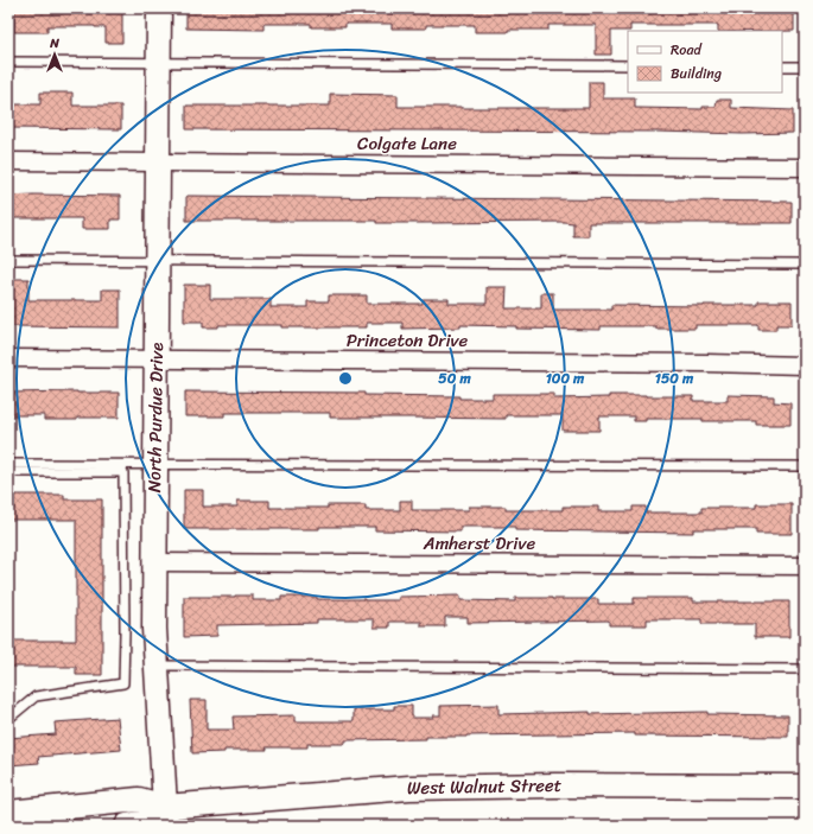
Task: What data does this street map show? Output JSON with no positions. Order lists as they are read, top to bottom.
{
  "streets": {
    "main road": ["North Purdue Drive", "West Walnut Street"],
    "street": ["Colgate Lane", "Princeton Drive", "Amherst Drive"]
  },
  "crossings": [
    ["Colgate Lane", "North Purdue Drive"],
    ["Princeton Drive", "North Purdue Drive"],
    ["North Purdue Drive", "Amherst Drive"],
    ["North Purdue Drive", "West Walnut Street"]
  ],
  "legend": ["Road", "Building"],
  "north": "top",
  "rings": ["50 m", "100 m", "150 m"]
}
